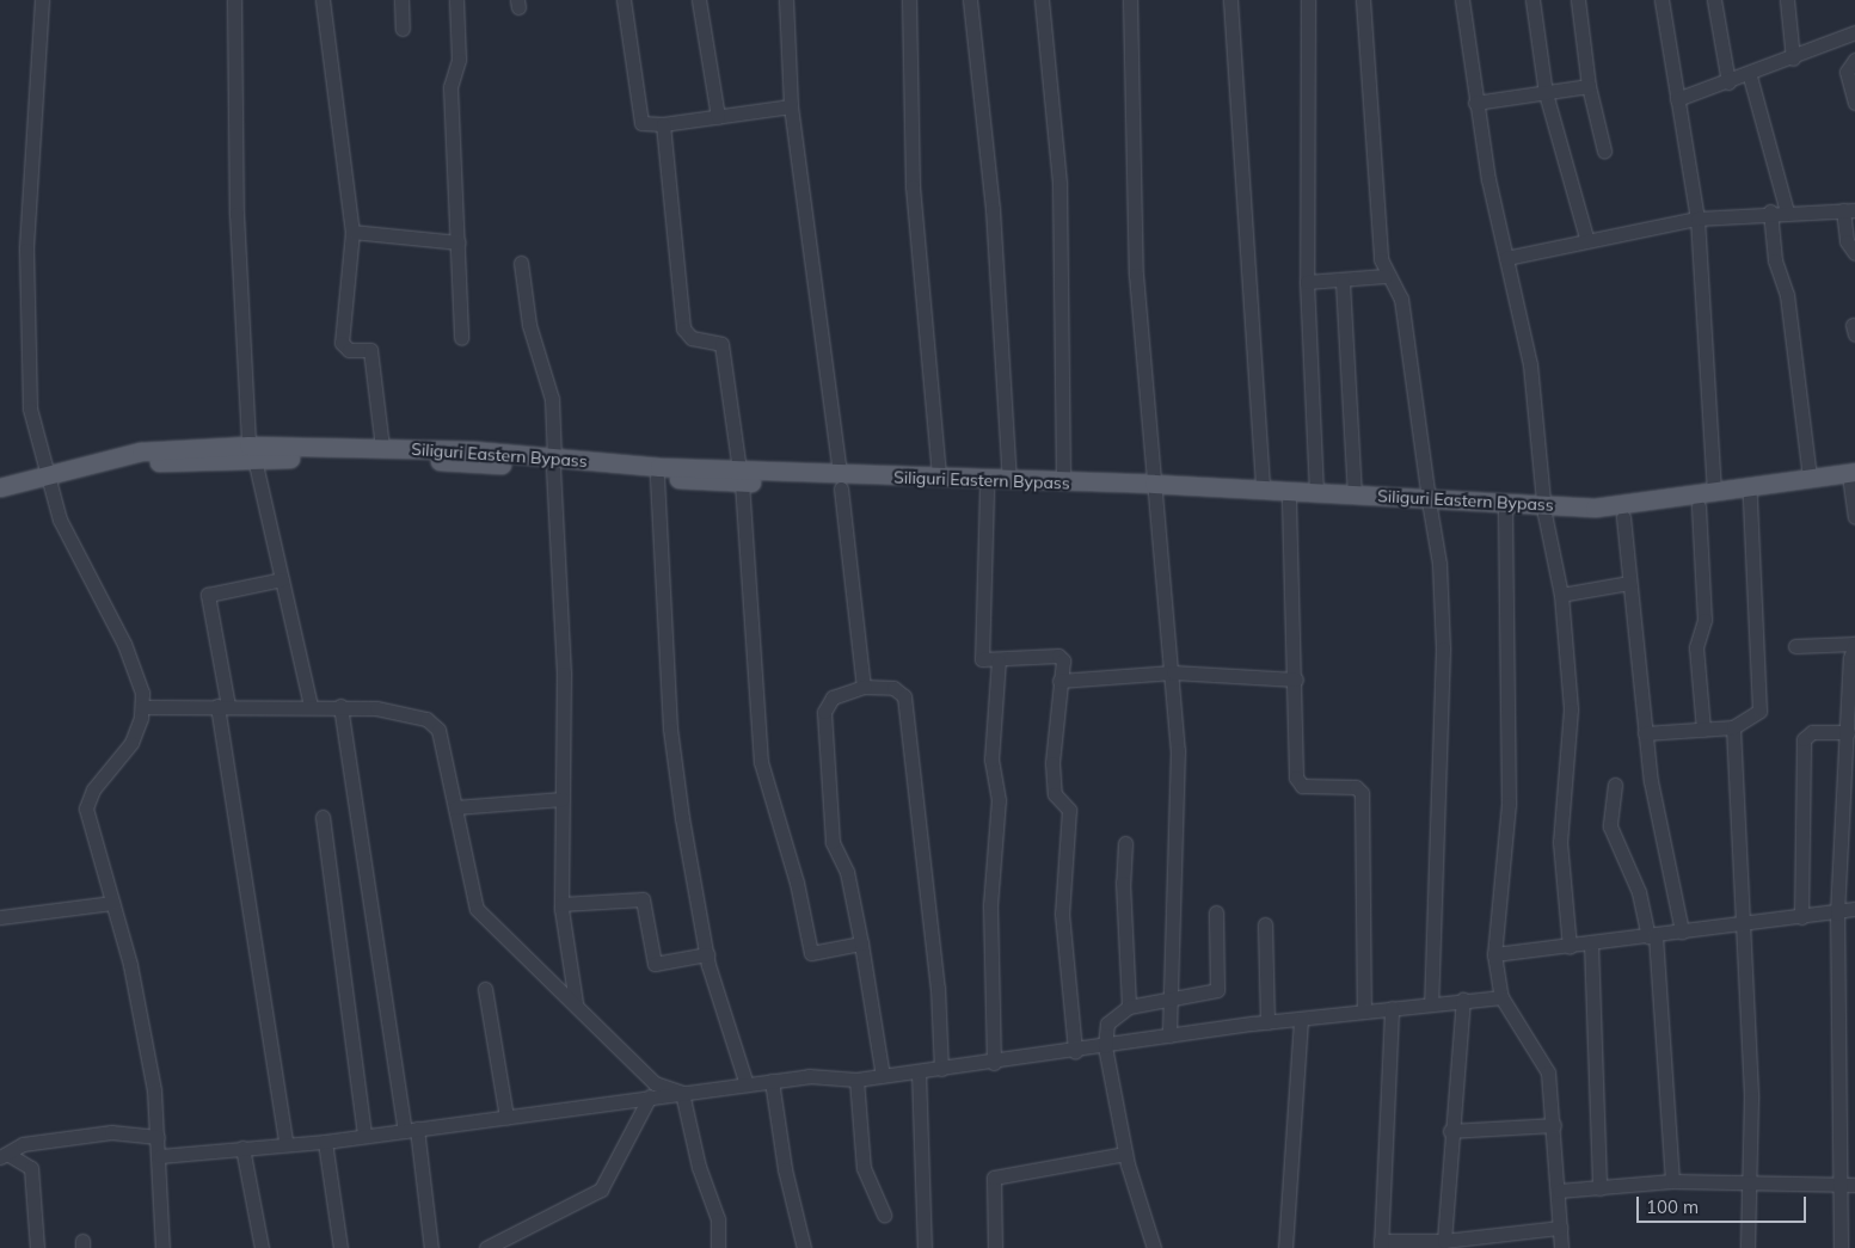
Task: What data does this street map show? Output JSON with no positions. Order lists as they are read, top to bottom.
{
  "streets": {
    "main road": ["Siliguri Eastern Bypass"]
  },
  "scale_bar": "100 m"
}
